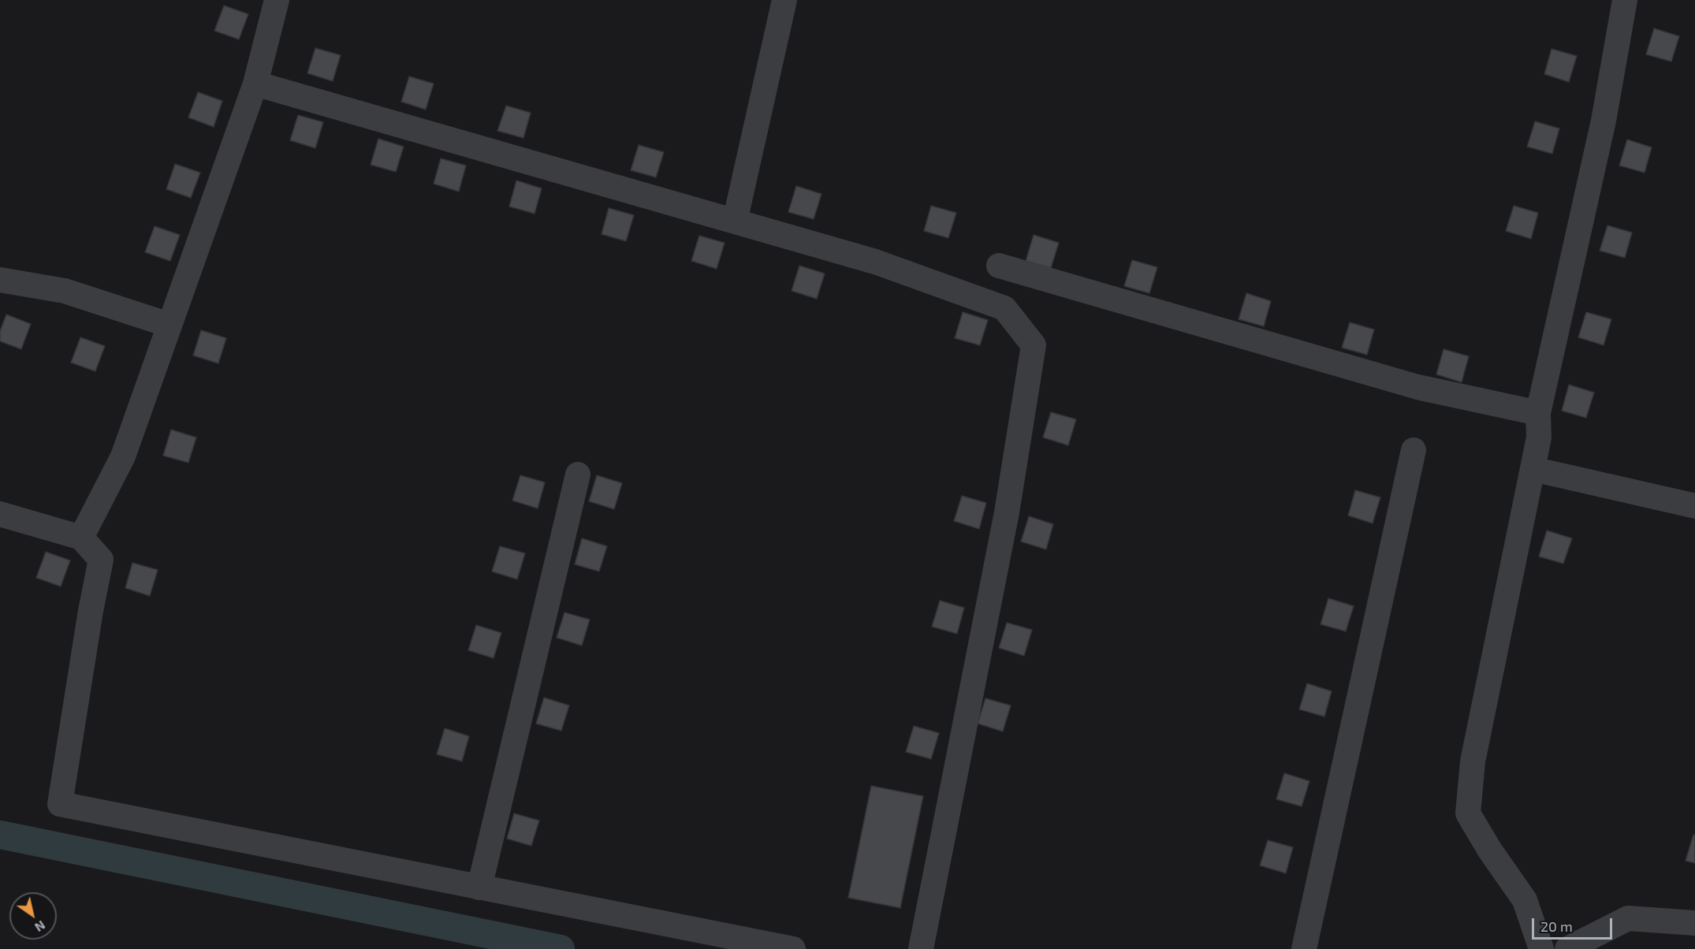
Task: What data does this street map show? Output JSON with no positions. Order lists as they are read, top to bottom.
{
  "scale_bar": "20 m",
  "north": "bottom right"
}
